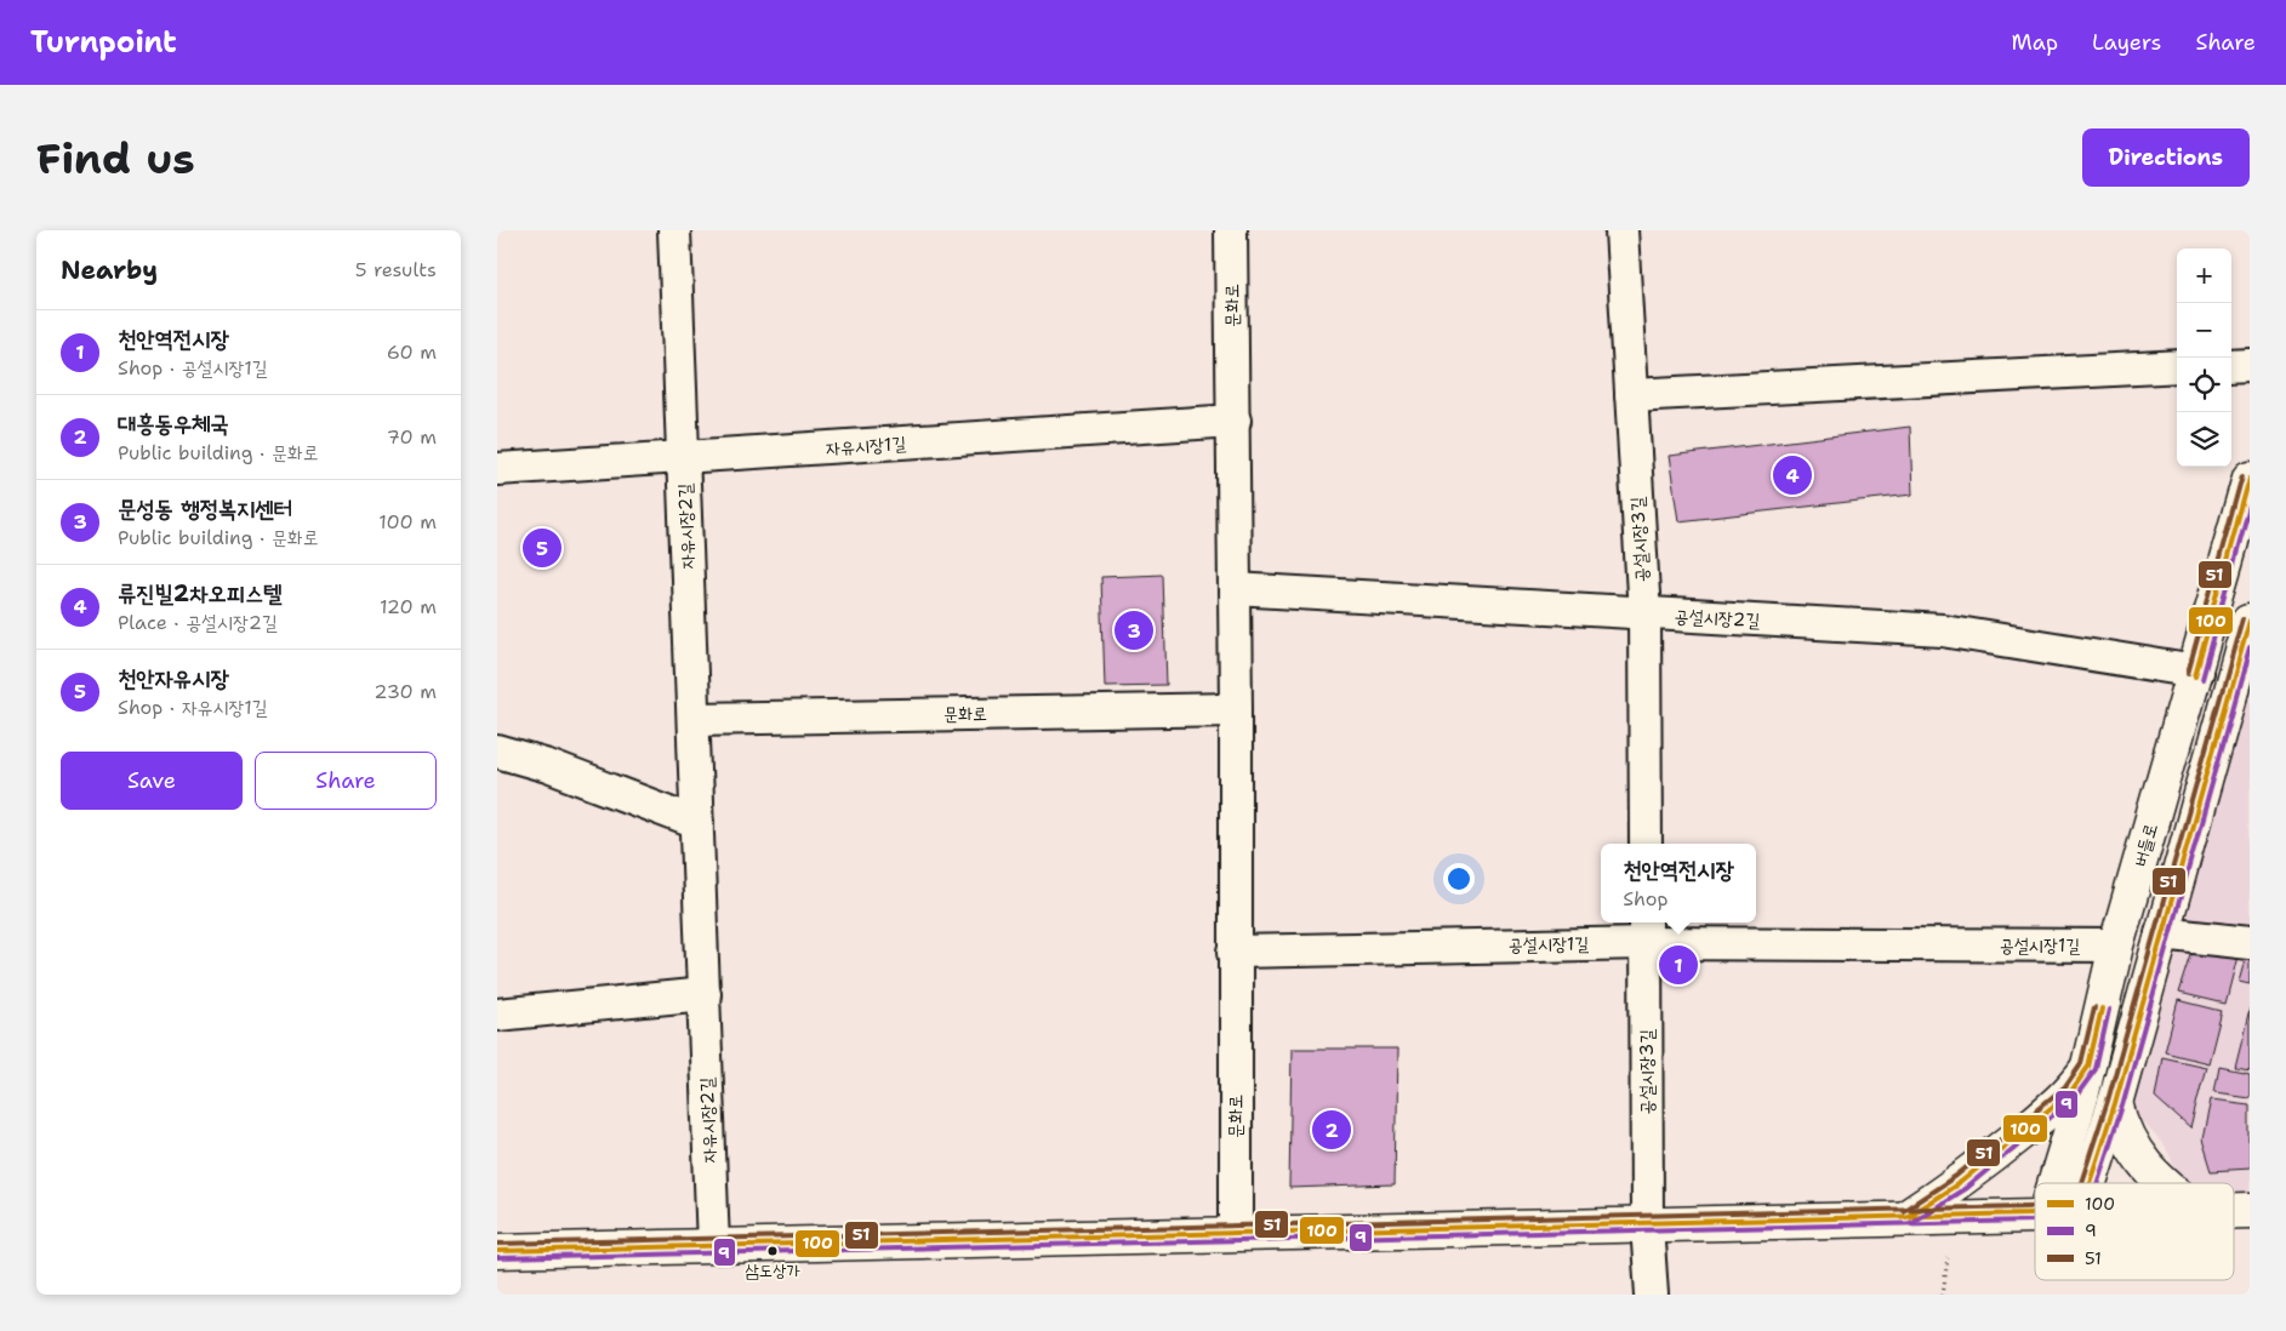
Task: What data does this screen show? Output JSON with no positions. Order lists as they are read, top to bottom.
{
  "streets": {
    "street": [
      "문화로",
      "자유시장1길",
      "자유시장2길",
      "공설시장3길",
      "공설시장2길",
      "버들로",
      "공설시장1길"
    ]
  },
  "crossings": [
    ["문화로", "자유시장1길"],
    ["문화로", "자유시장2길"],
    ["문화로", "공설시장2길"],
    ["문화로", "공설시장1길"],
    ["자유시장1길", "자유시장2길"],
    ["공설시장3길", "공설시장2길"],
    ["공설시장3길", "공설시장1길"],
    ["공설시장2길", "버들로"],
    ["버들로", "공설시장1길"]
  ],
  "places": ["삼도상가"],
  "lines": ["transit line 51", "transit line 100", "transit line 9"],
  "legend": ["100", "9", "51"],
  "page": {
    "header": "Turnpoint",
    "nav": ["Map", "Layers", "Share"],
    "buttons": [
      "Directions",
      ["Save", "Share"]
    ],
    "title": "Find us",
    "heading": ["Nearby", "5 results"],
    "map_buttons": ["+", "−"],
    "list": [
      {
        "mark": "1",
        "name": "천안역전시장",
        "note": "Shop · 공설시장1길",
        "value": "60 m"
      },
      {
        "mark": "2",
        "name": "대흥동우체국",
        "note": "Public building · 문화로",
        "value": "70 m"
      },
      {
        "mark": "3",
        "name": "문성동 행정복지센터",
        "note": "Public building · 문화로",
        "value": "100 m"
      },
      {
        "mark": "4",
        "name": "류진빌2차오피스텔",
        "note": "Place · 공설시장2길",
        "value": "120 m"
      },
      {
        "mark": "5",
        "name": "천안자유시장",
        "note": "Shop · 자유시장1길",
        "value": "230 m"
      }
    ],
    "pins": [
      "4",
      "5",
      "3",
      "1",
      "2"
    ],
    "popup": ["천안역전시장", "Shop"]
  }
}
